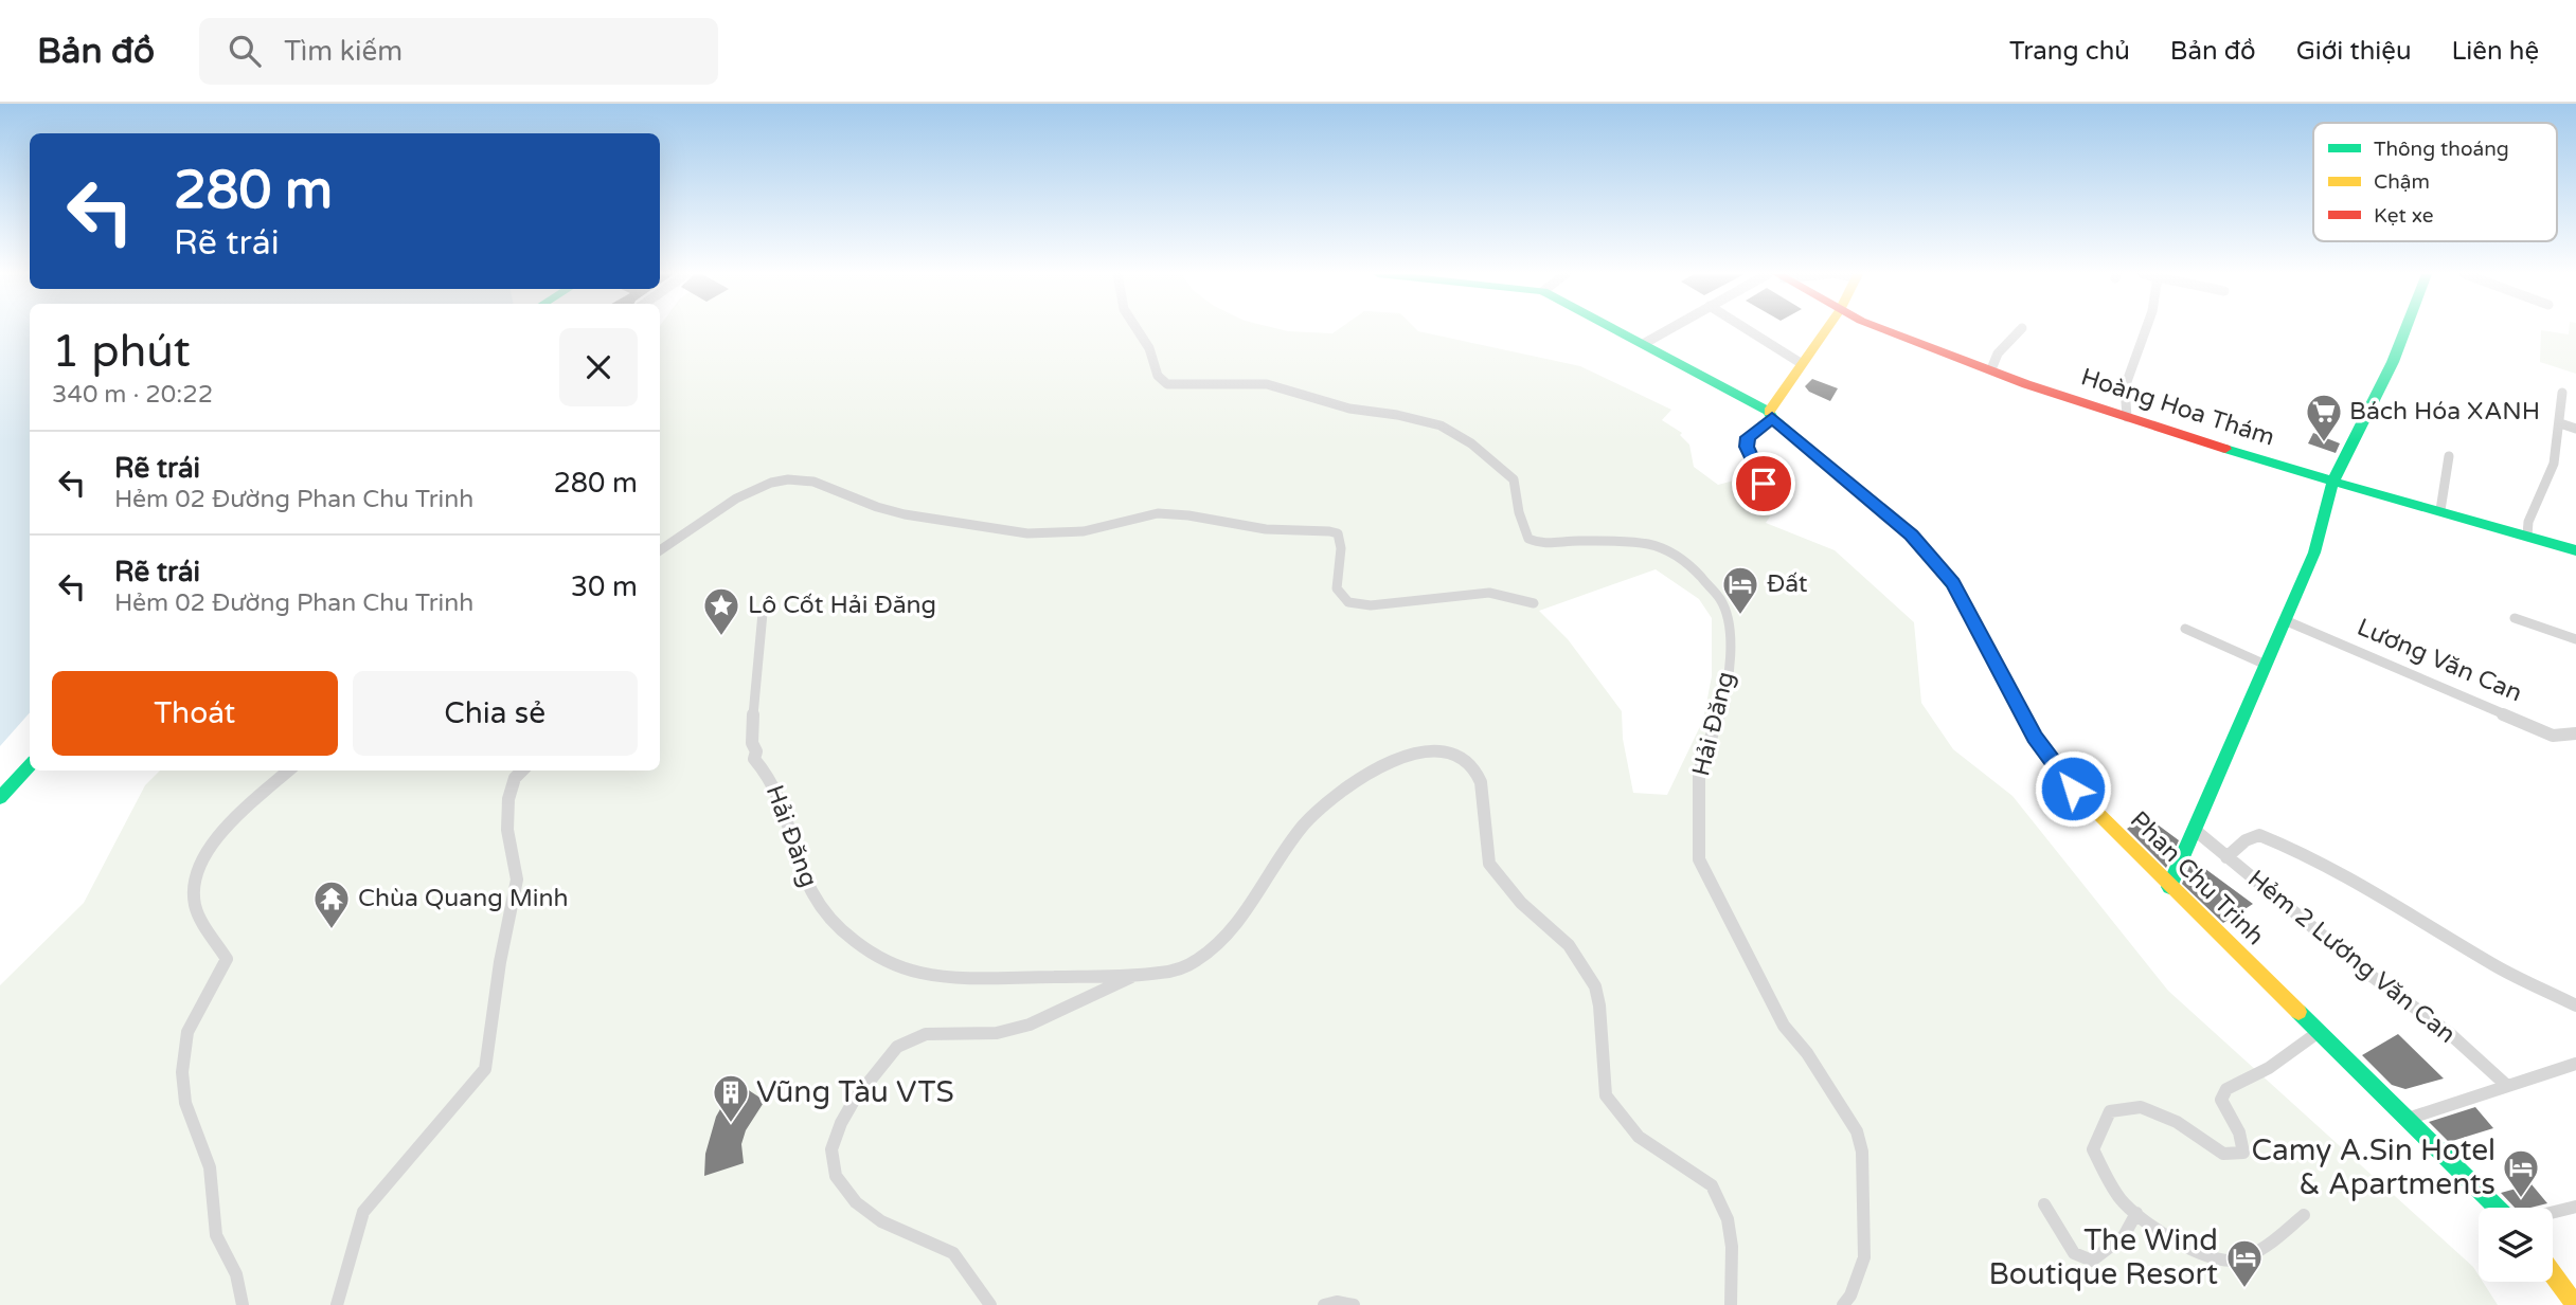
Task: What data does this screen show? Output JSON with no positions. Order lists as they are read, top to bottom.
{
  "streets": {
    "main road": ["Hoàng Hoa Thám", "Phan Chu Trinh"],
    "street": ["Lương Văn Can", "Hải Đăng", "Hẻm 2 Lương Văn Can"]
  },
  "places": {
    "supermarket": ["Bách Hóa XANH"],
    "hotel": ["Đất", "Camy A.Sin Hotel & Apartments", "The Wind Boutique Resort"],
    "place": ["Lô Cốt Hải Đăng"],
    "temple": ["Chùa Quang Minh"],
    "building": ["Vũng Tàu VTS"]
  },
  "legend": ["Thông thoáng", "Chậm", "Kẹt xe"],
  "page": {
    "header": "Bản đồ",
    "search": "Tìm kiếm",
    "nav": [
      "Trang chủ",
      "Bản đồ",
      "Giới thiệu",
      "Liên hệ"
    ],
    "turn": ["280 m", "Rẽ trái"],
    "heading": ["1 phút", "340 m · 20:22"],
    "list": [
      {
        "name": "Rẽ trái",
        "note": "Hẻm 02 Đường Phan Chu Trinh",
        "value": "280 m"
      },
      {
        "name": "Rẽ trái",
        "note": "Hẻm 02 Đường Phan Chu Trinh",
        "value": "30 m"
      }
    ],
    "buttons": ["Thoát", "Chia sẻ"]
  }
}
